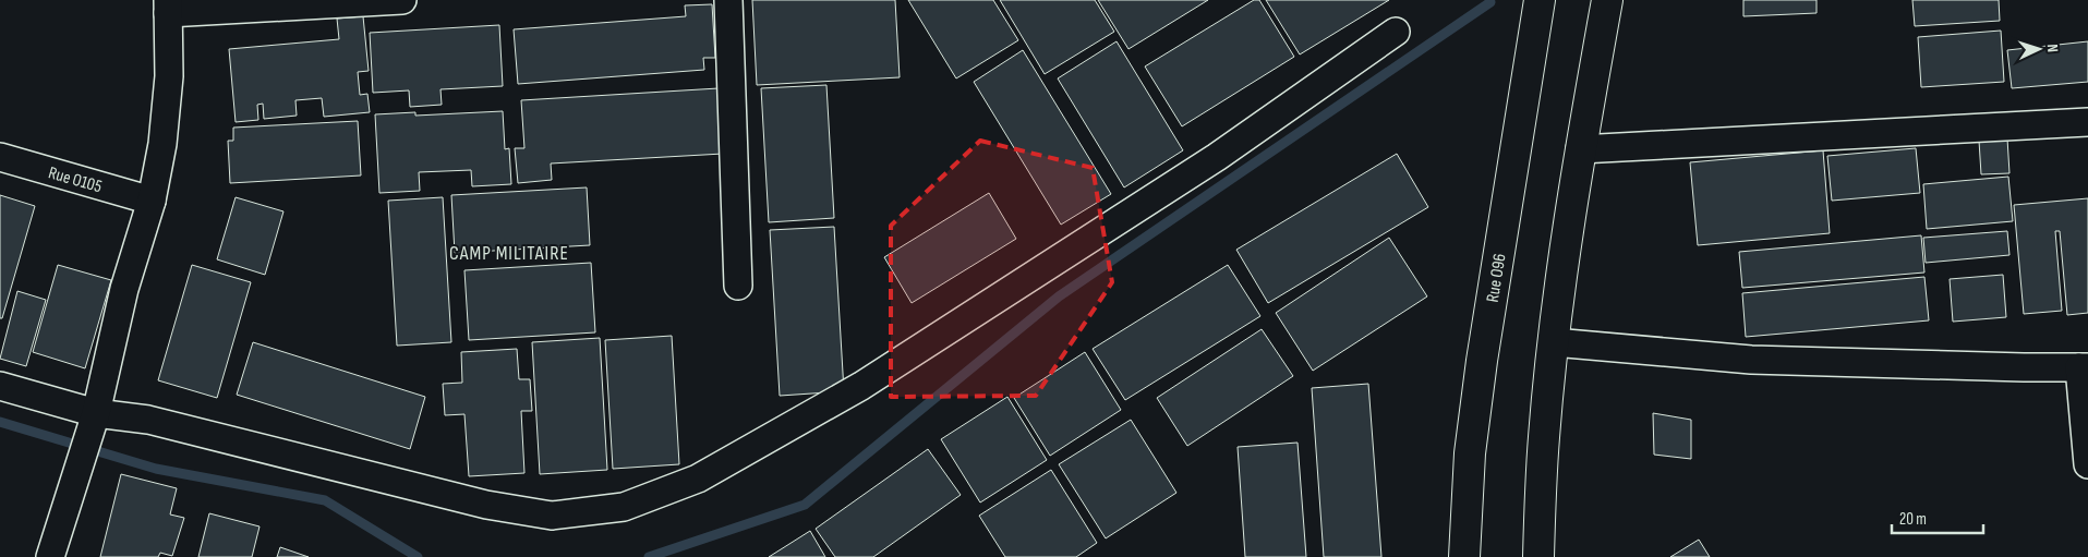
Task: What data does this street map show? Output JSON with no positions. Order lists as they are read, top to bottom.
{
  "streets": {
    "main road": ["Rue O96"],
    "street": ["Rue O105"]
  },
  "districts": ["CAMP MILITAIRE"],
  "scale_bar": "20 m",
  "north": "right"
}
